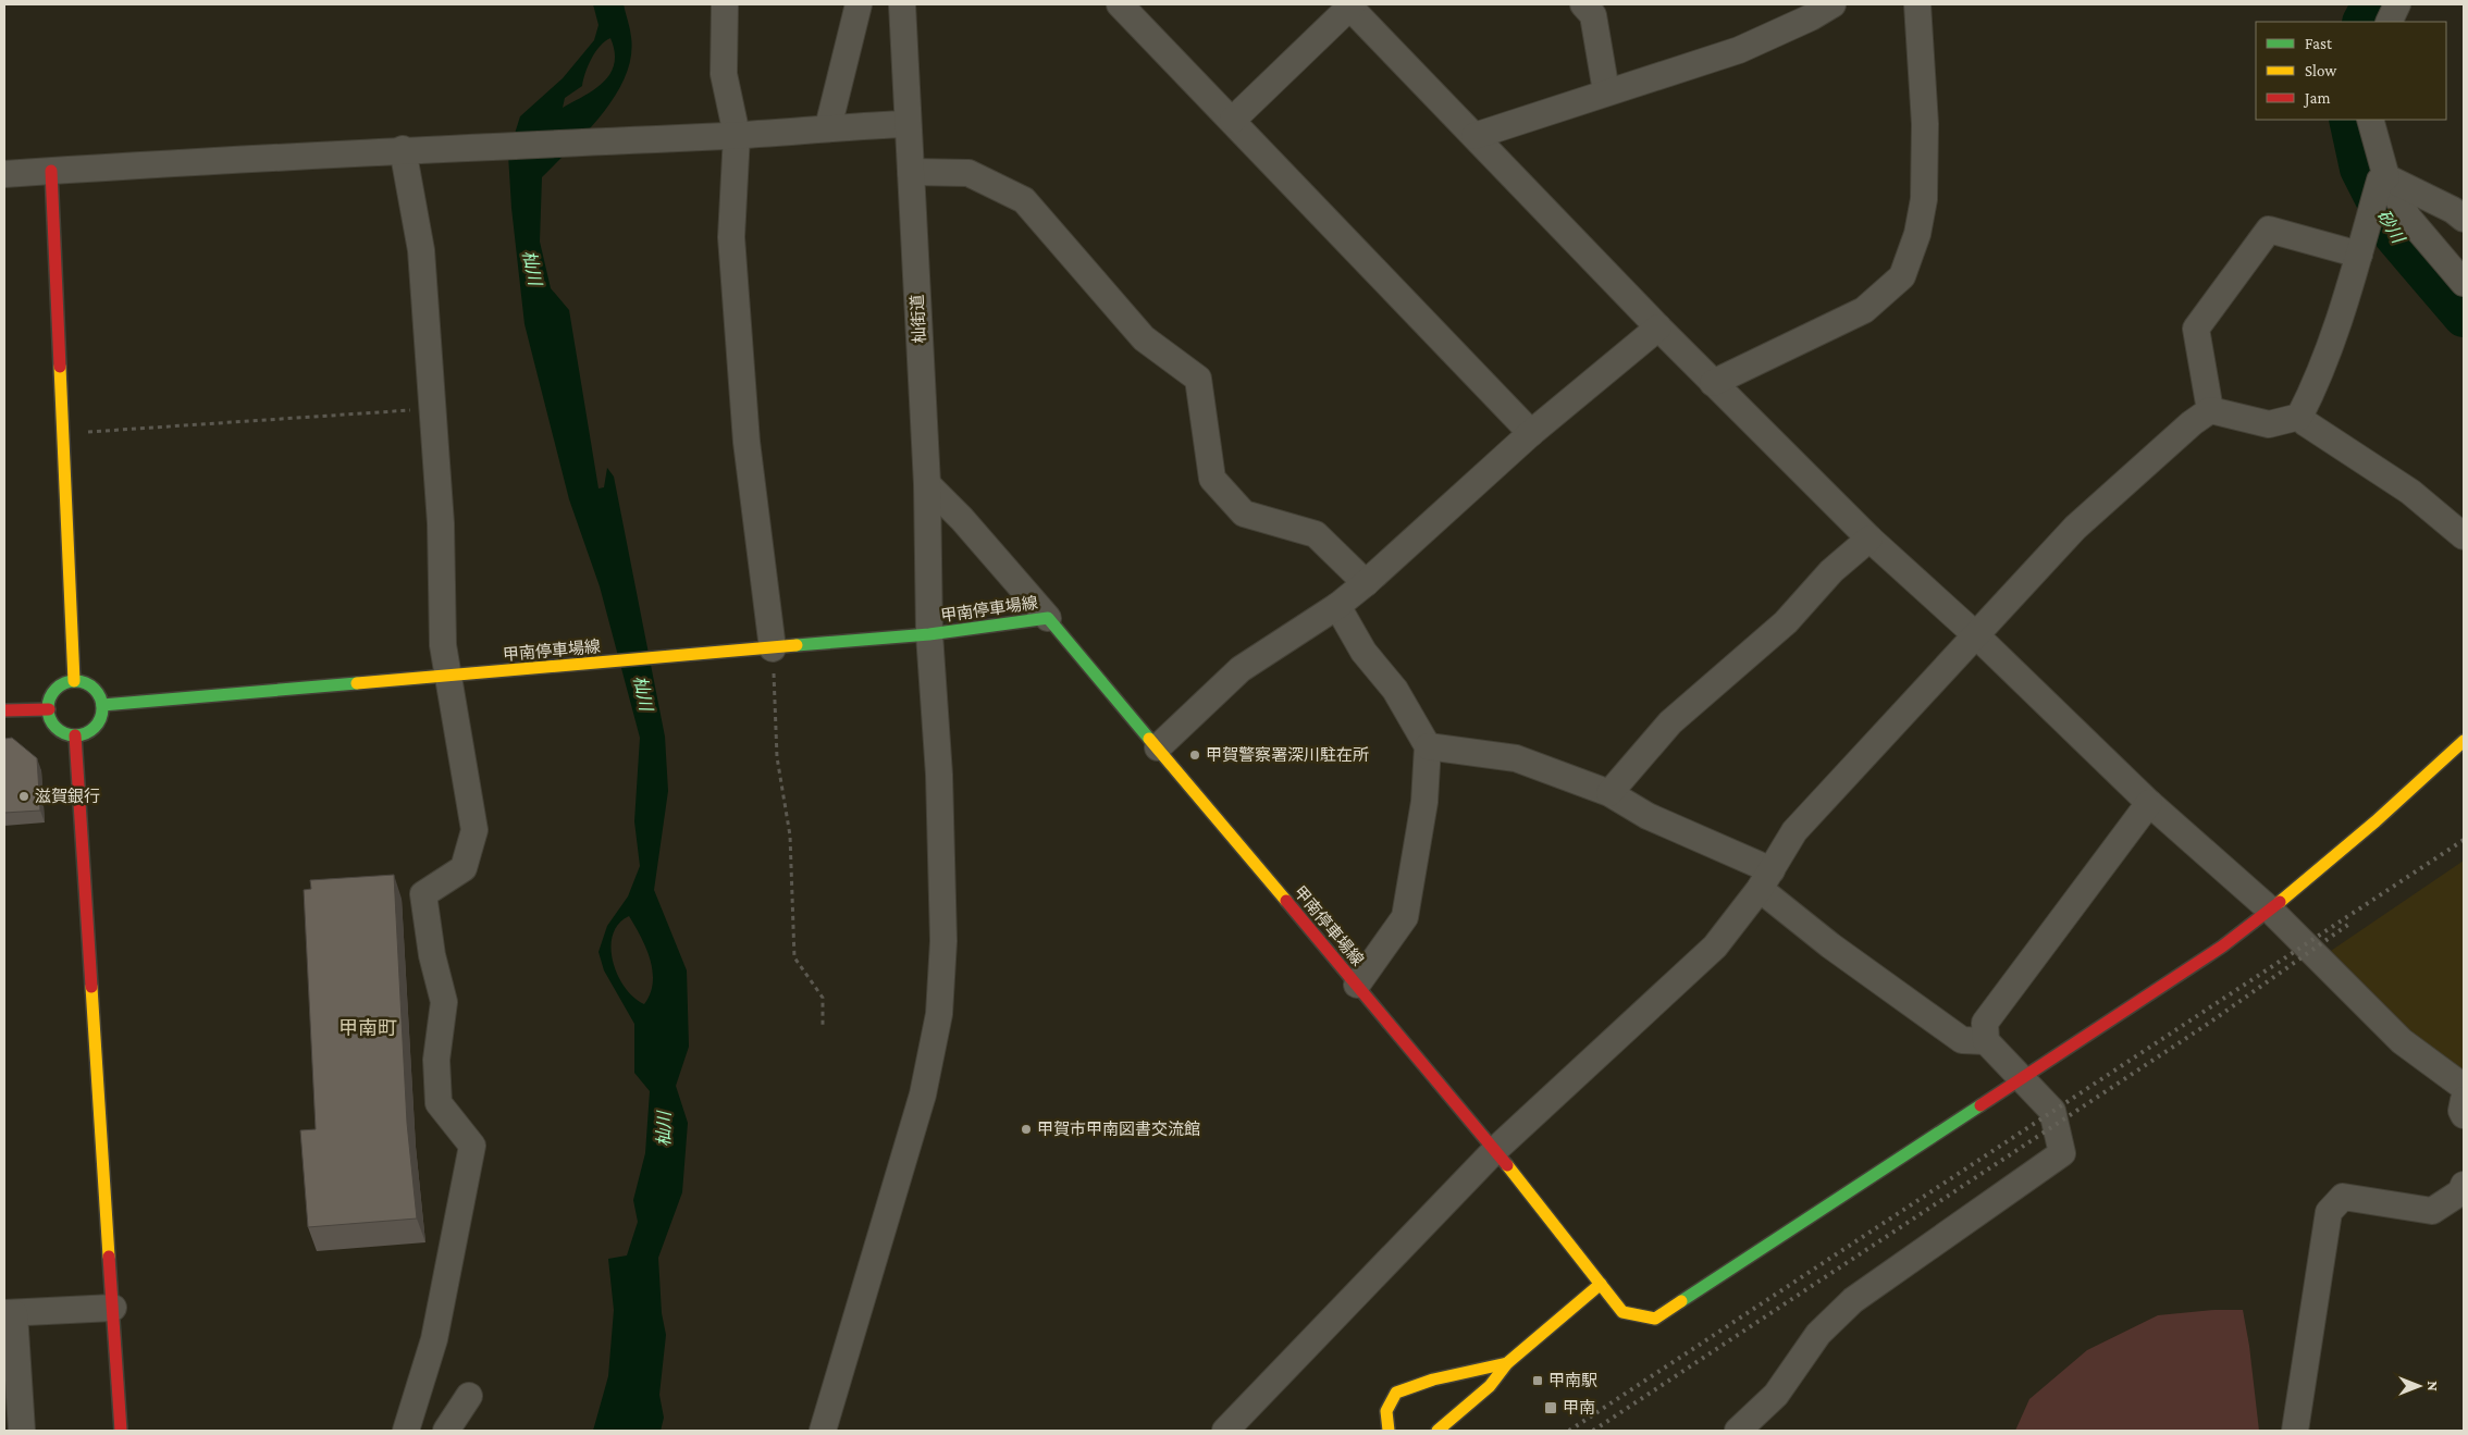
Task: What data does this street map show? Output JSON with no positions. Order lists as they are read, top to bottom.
{
  "streets": {
    "street": ["杣街道", "甲南停車場線"]
  },
  "crossings": [
    ["杣街道", "甲南停車場線"]
  ],
  "districts": ["甲南町"],
  "water": ["砂川", "杣川"],
  "places": {
    "other": ["甲賀警察署深川駐在所", "滋賀銀行", "甲賀市甲南図書交流館"],
    "transit": ["甲南駅", "甲南"]
  },
  "legend": ["Fast", "Slow", "Jam"],
  "north": "right"
}
